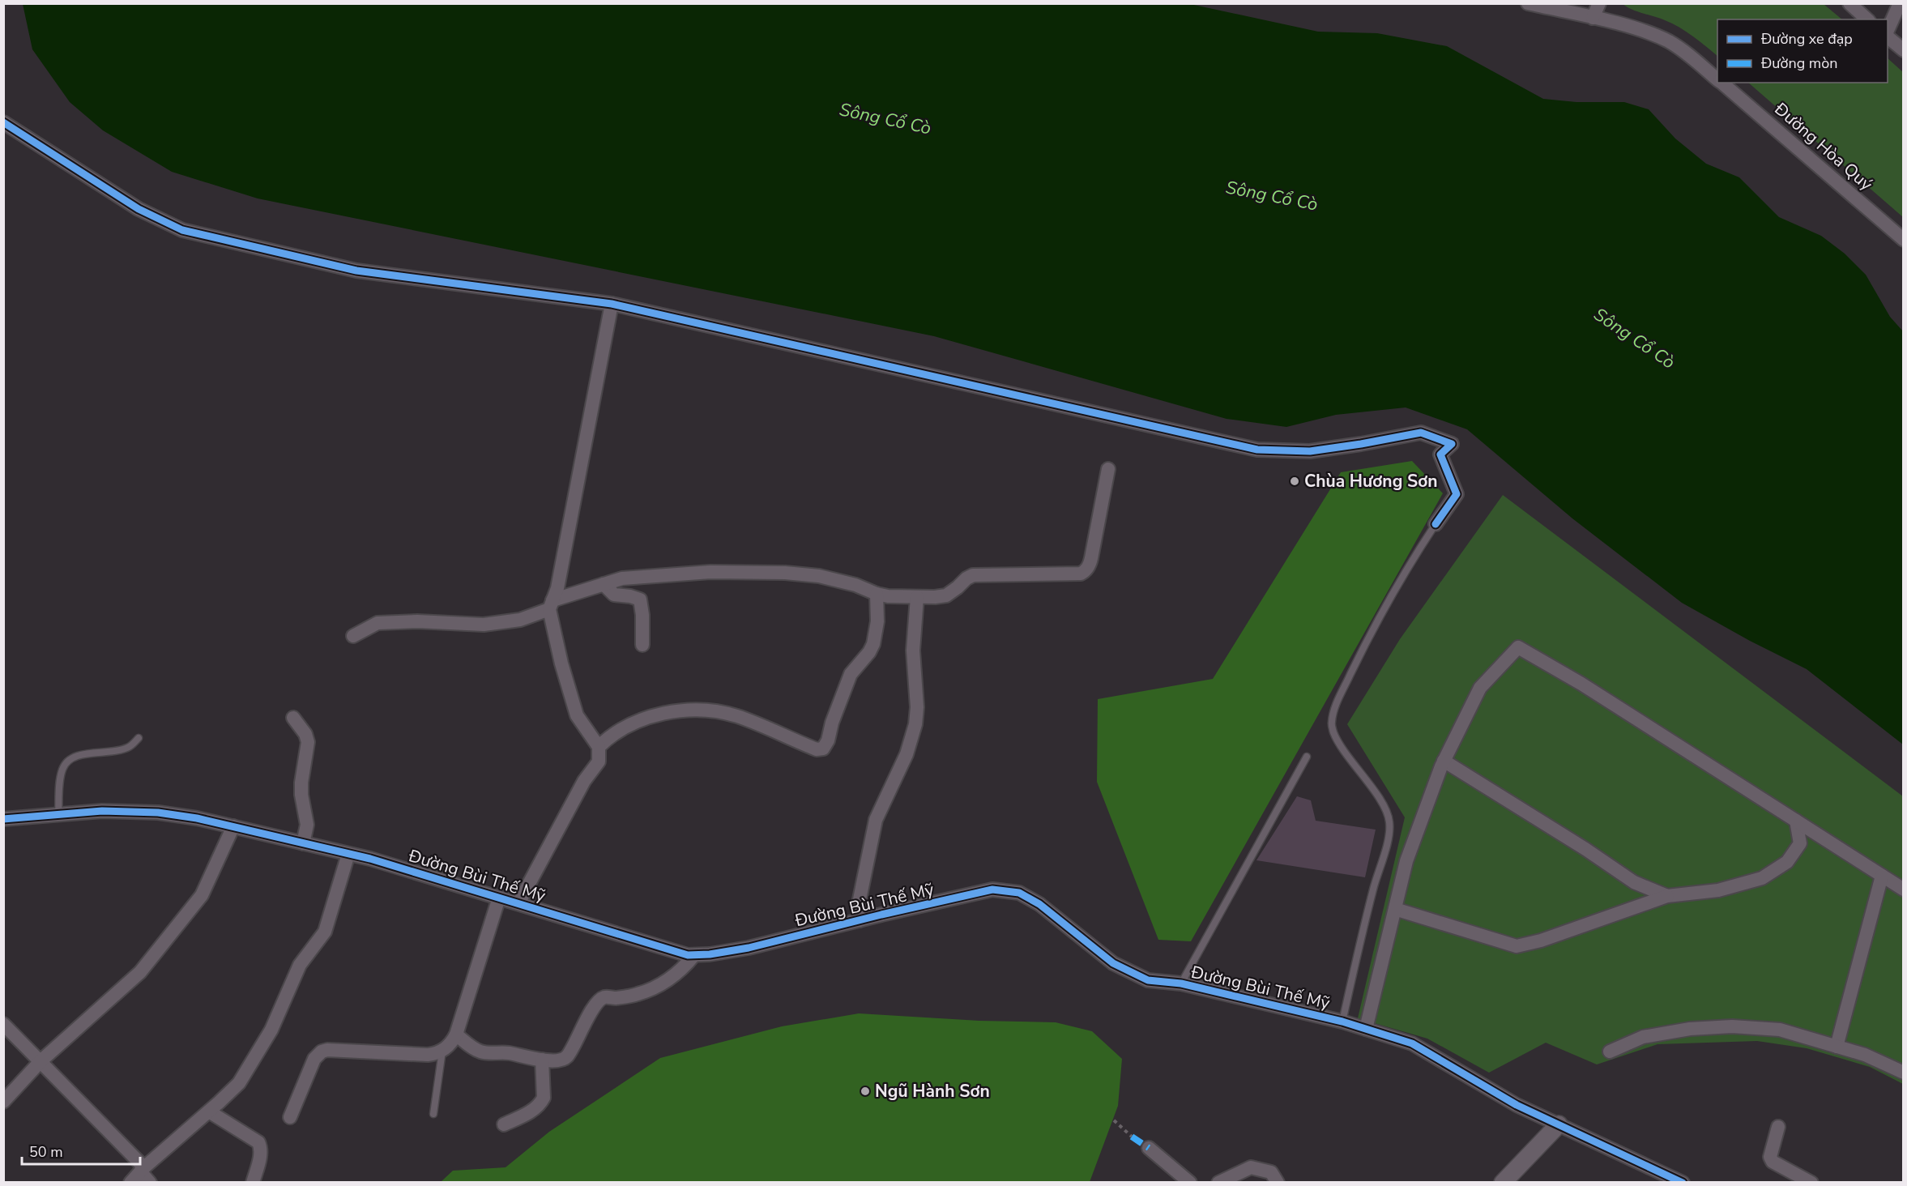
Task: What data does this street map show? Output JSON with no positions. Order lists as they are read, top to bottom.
{
  "streets": {
    "street": ["Đường Hòa Quý", "Đường Bùi Thế Mỹ"]
  },
  "water": ["Sông Cổ Cò"],
  "places": ["Chùa Hương Sơn", "Ngũ Hành Sơn"],
  "legend": ["Đường xe đạp", "Đường mòn"],
  "scale_bar": "50 m"
}
